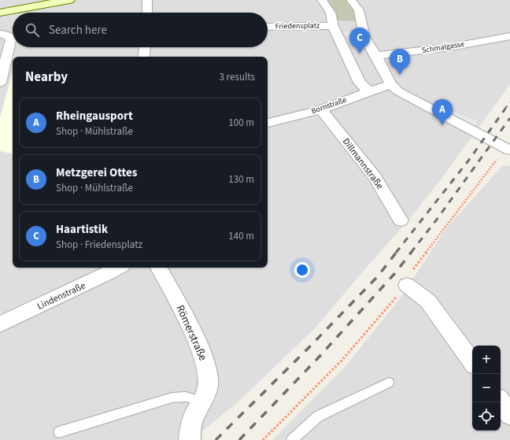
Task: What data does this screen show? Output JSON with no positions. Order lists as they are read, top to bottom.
{
  "streets": {
    "street": [
      "Friedensplatz",
      "Schmalgasse",
      "Bornstraße",
      "Dillmannstraße",
      "Lindenstraße",
      "Römerstraße"
    ]
  },
  "crossings": [
    ["Friedensplatz", "Bornstraße"],
    ["Bornstraße", "Dillmannstraße"]
  ],
  "page": {
    "search": "Search here",
    "pins": ["C", "B", "A"],
    "heading": ["Nearby", "3 results"],
    "list": [
      {
        "mark": "A",
        "name": "Rheingausport",
        "note": "Shop · Mühlstraße",
        "value": "100 m"
      },
      {
        "mark": "B",
        "name": "Metzgerei Ottes",
        "note": "Shop · Mühlstraße",
        "value": "130 m"
      },
      {
        "mark": "C",
        "name": "Haartistik",
        "note": "Shop · Friedensplatz",
        "value": "140 m"
      }
    ],
    "map_buttons": ["+", "−"]
  }
}
